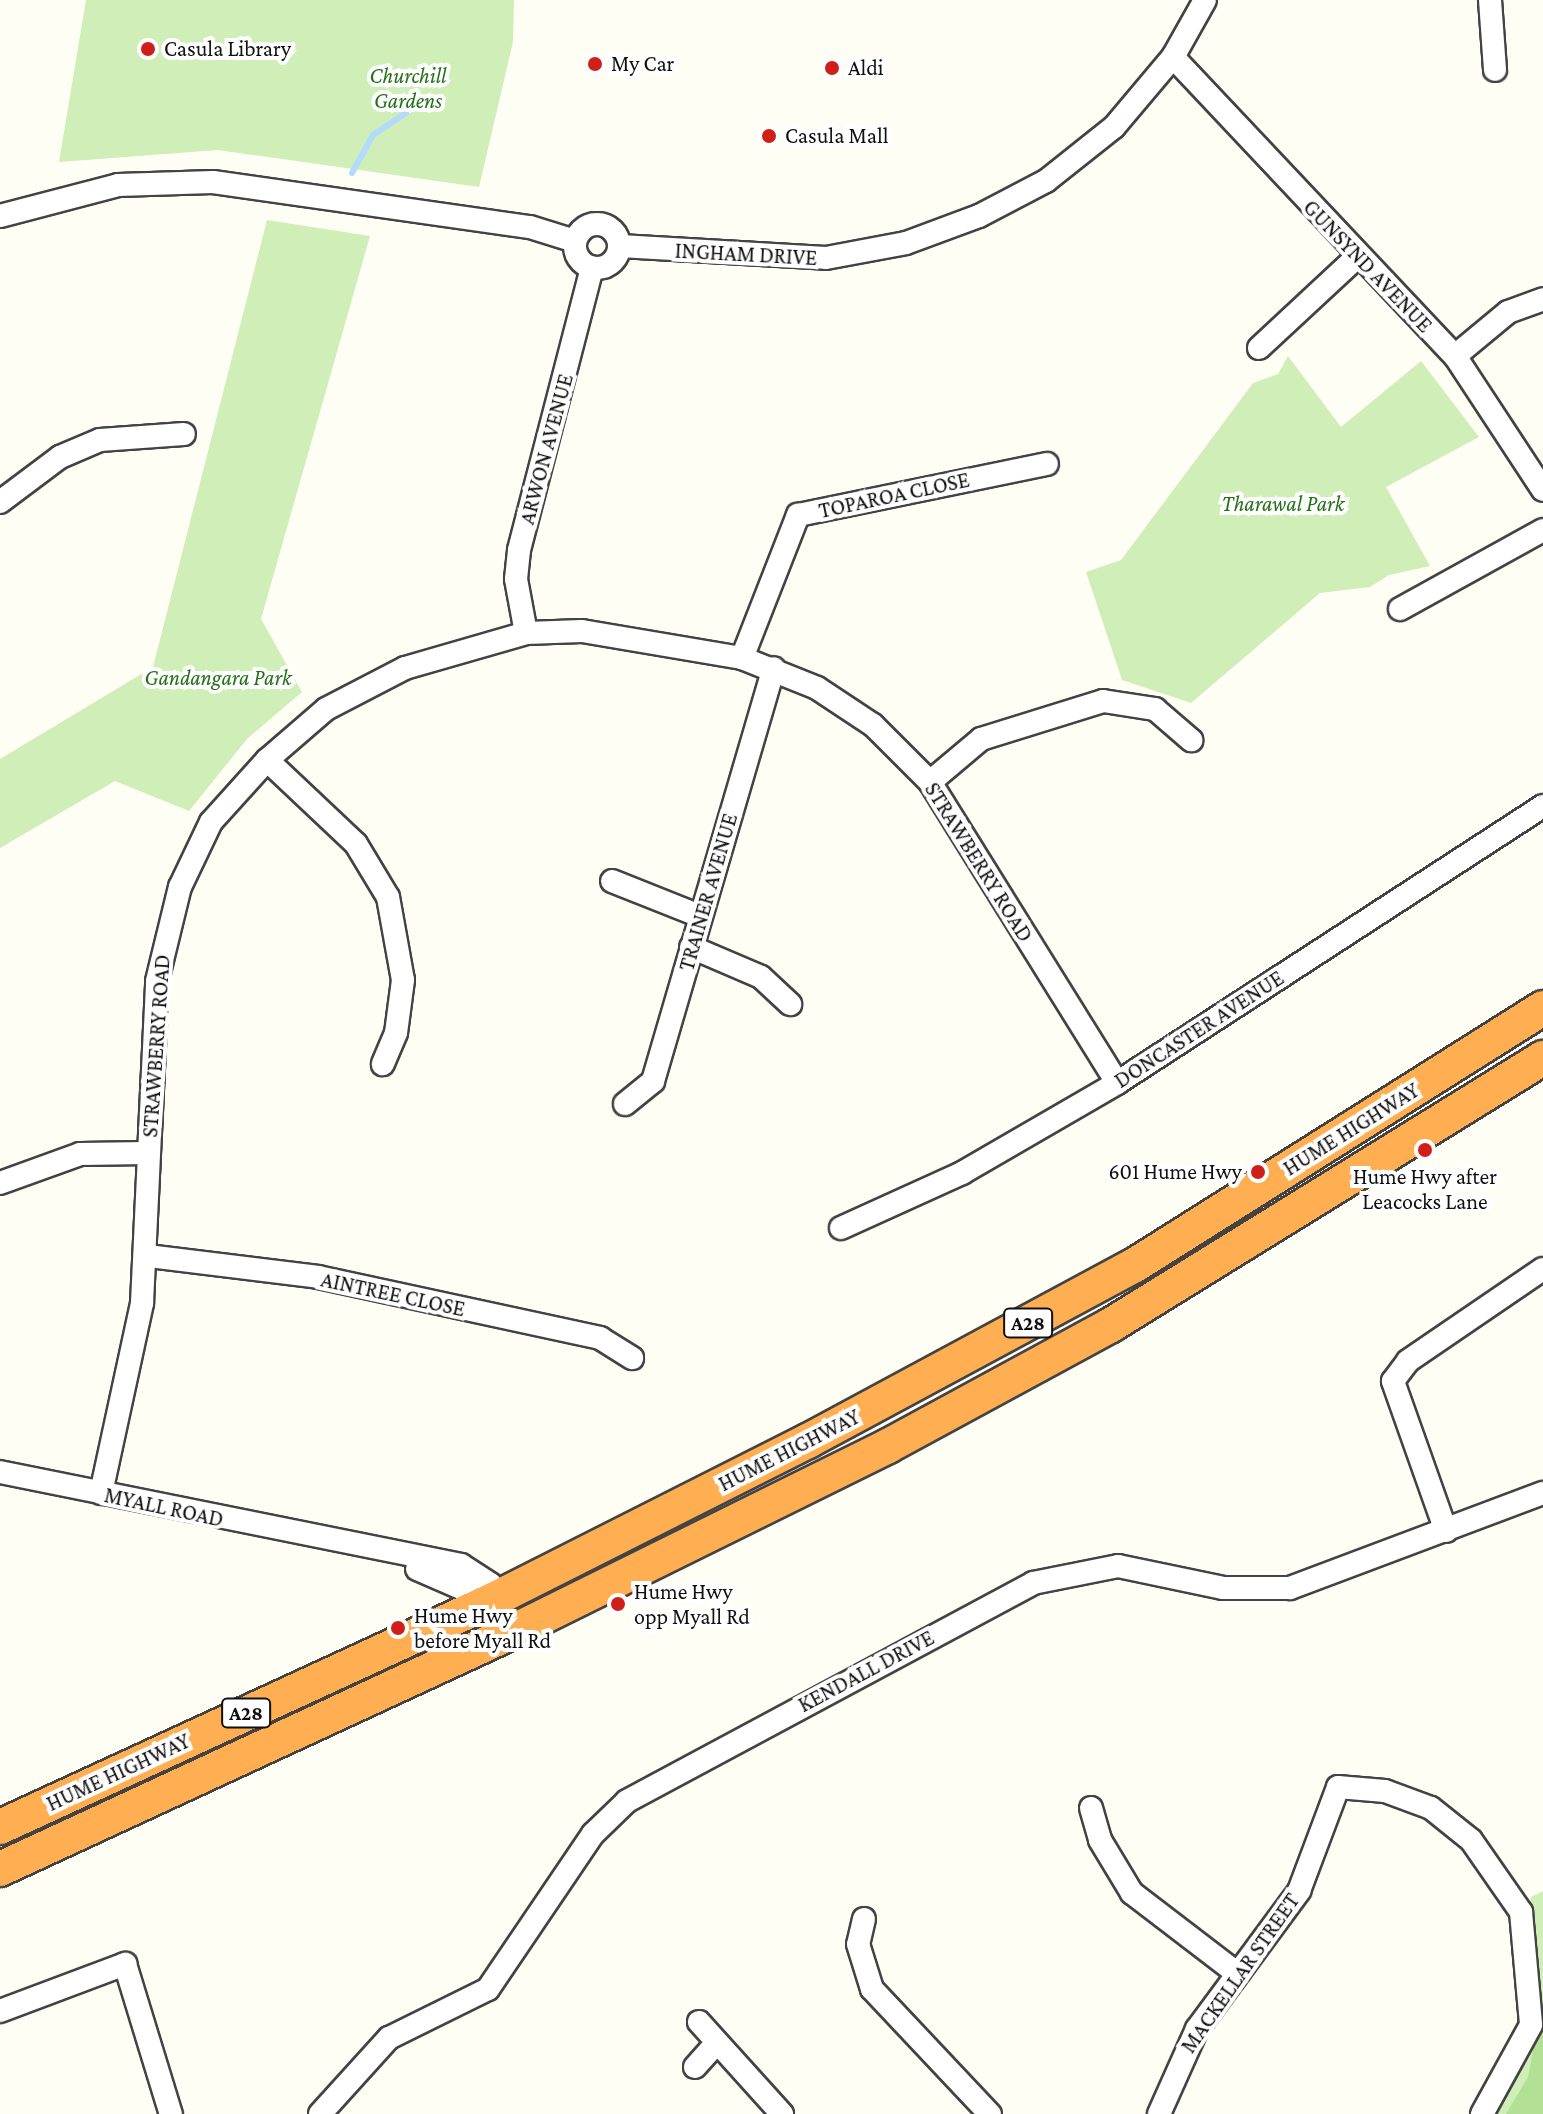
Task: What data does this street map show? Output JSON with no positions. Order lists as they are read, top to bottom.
{
  "streets": {
    "highway": ["HUME HIGHWAY", "A28"],
    "street": [
      "INGHAM DRIVE",
      "GUNSYND AVENUE",
      "ARWON AVENUE",
      "TOPAROA CLOSE",
      "STRAWBERRY ROAD",
      "TRAINER AVENUE",
      "DONCASTER AVENUE",
      "AINTREE CLOSE",
      "MYALL ROAD",
      "KENDALL DRIVE",
      "MACKELLAR STREET"
    ]
  },
  "crossings": [
    ["INGHAM DRIVE", "GUNSYND AVENUE"],
    ["INGHAM DRIVE", "ARWON AVENUE"],
    ["ARWON AVENUE", "STRAWBERRY ROAD"],
    ["TOPAROA CLOSE", "STRAWBERRY ROAD"],
    ["STRAWBERRY ROAD", "TRAINER AVENUE"],
    ["STRAWBERRY ROAD", "DONCASTER AVENUE"],
    ["STRAWBERRY ROAD", "AINTREE CLOSE"],
    ["STRAWBERRY ROAD", "MYALL ROAD"],
    ["HUME HIGHWAY", "MYALL ROAD"]
  ],
  "parks": ["Churchill Gardens", "Tharawal Park", "Gandangara Park"],
  "places": [
    "Casula Library",
    "My Car",
    "Aldi",
    "Casula Mall",
    "Hume Hwy after Leacocks Lane",
    "601 Hume Hwy",
    "Hume Hwy opp Myall Rd",
    "Hume Hwy before Myall Rd"
  ]
}
